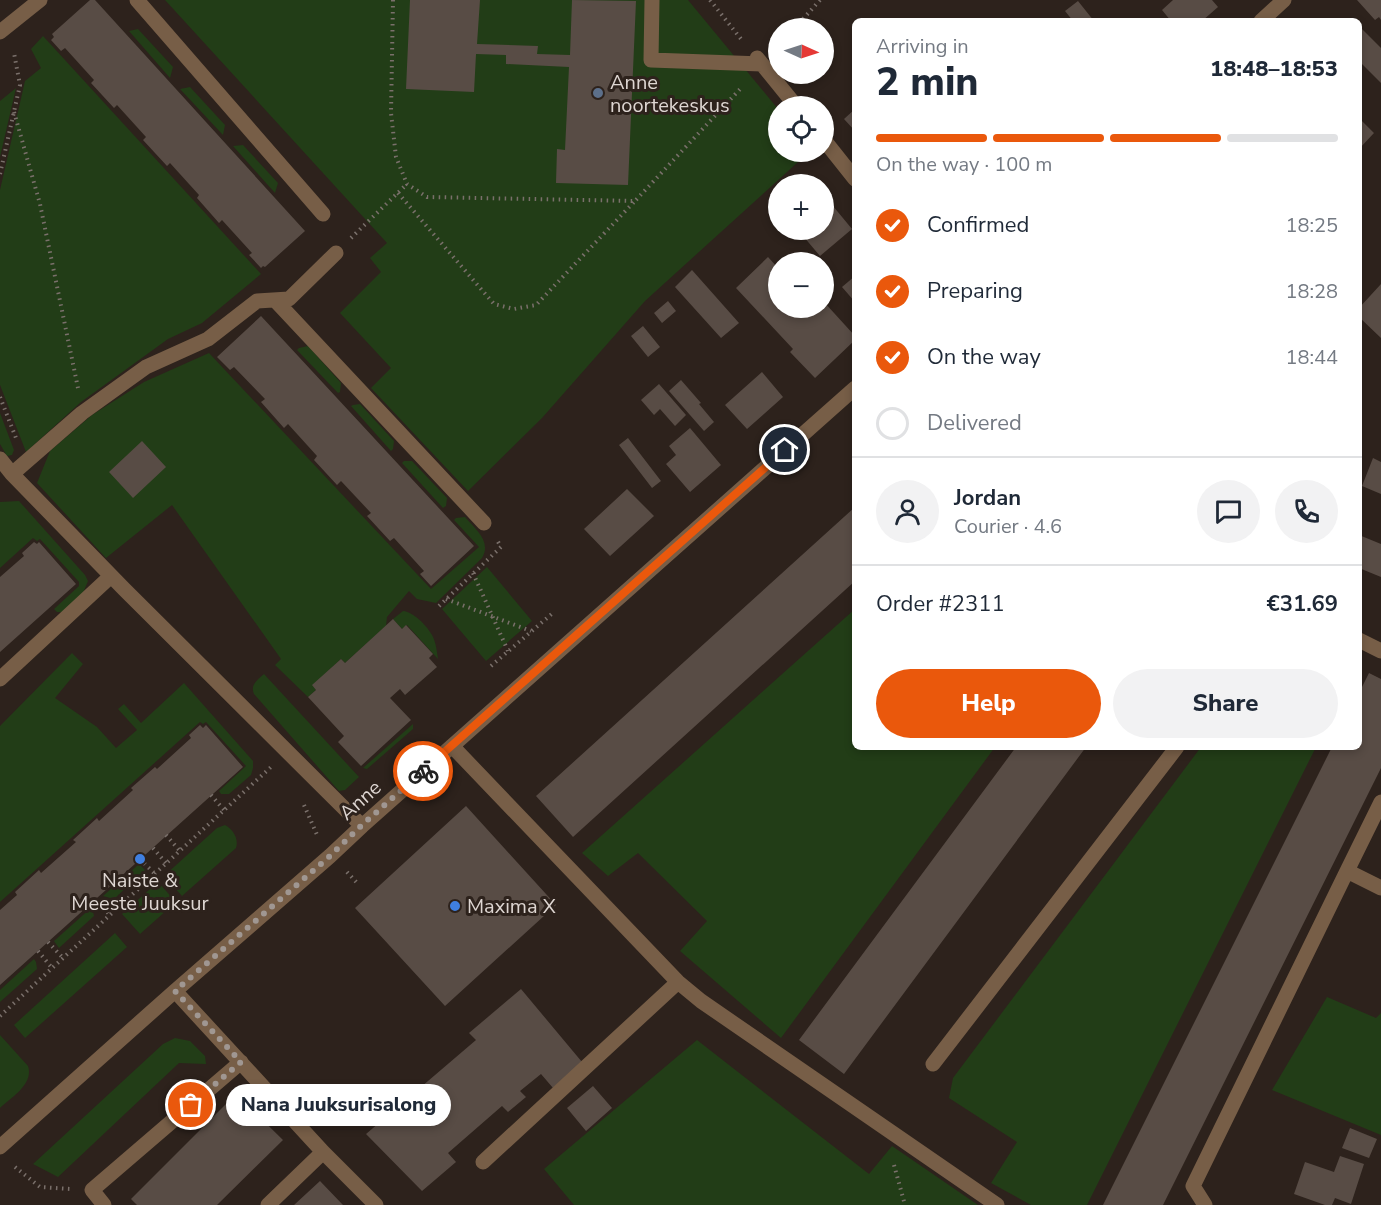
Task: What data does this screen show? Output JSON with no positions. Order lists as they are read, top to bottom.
{
  "streets": {
    "street": ["Anne"]
  },
  "places": [
    "Anne noortekeskus",
    "Naiste & Meeste Juuksur",
    "Maxima X",
    "Nana Juuksurisalong"
  ],
  "north": "right",
  "page": {
    "map_buttons": ["+", "−"],
    "heading": ["2 min", "Arriving in", "18:48–18:53"],
    "panel": [
      "Jordan",
      "Courier · 4.6",
      "Order #2311",
      "€31.69"
    ],
    "bar": "On the way · 100 m",
    "list": [
      ["Confirmed", "18:25"],
      ["Preparing", "18:28"],
      ["On the way", "18:44"],
      "Delivered"
    ],
    "buttons": ["Help", "Share"],
    "bubble": "Nana Juuksurisalong"
  }
}
